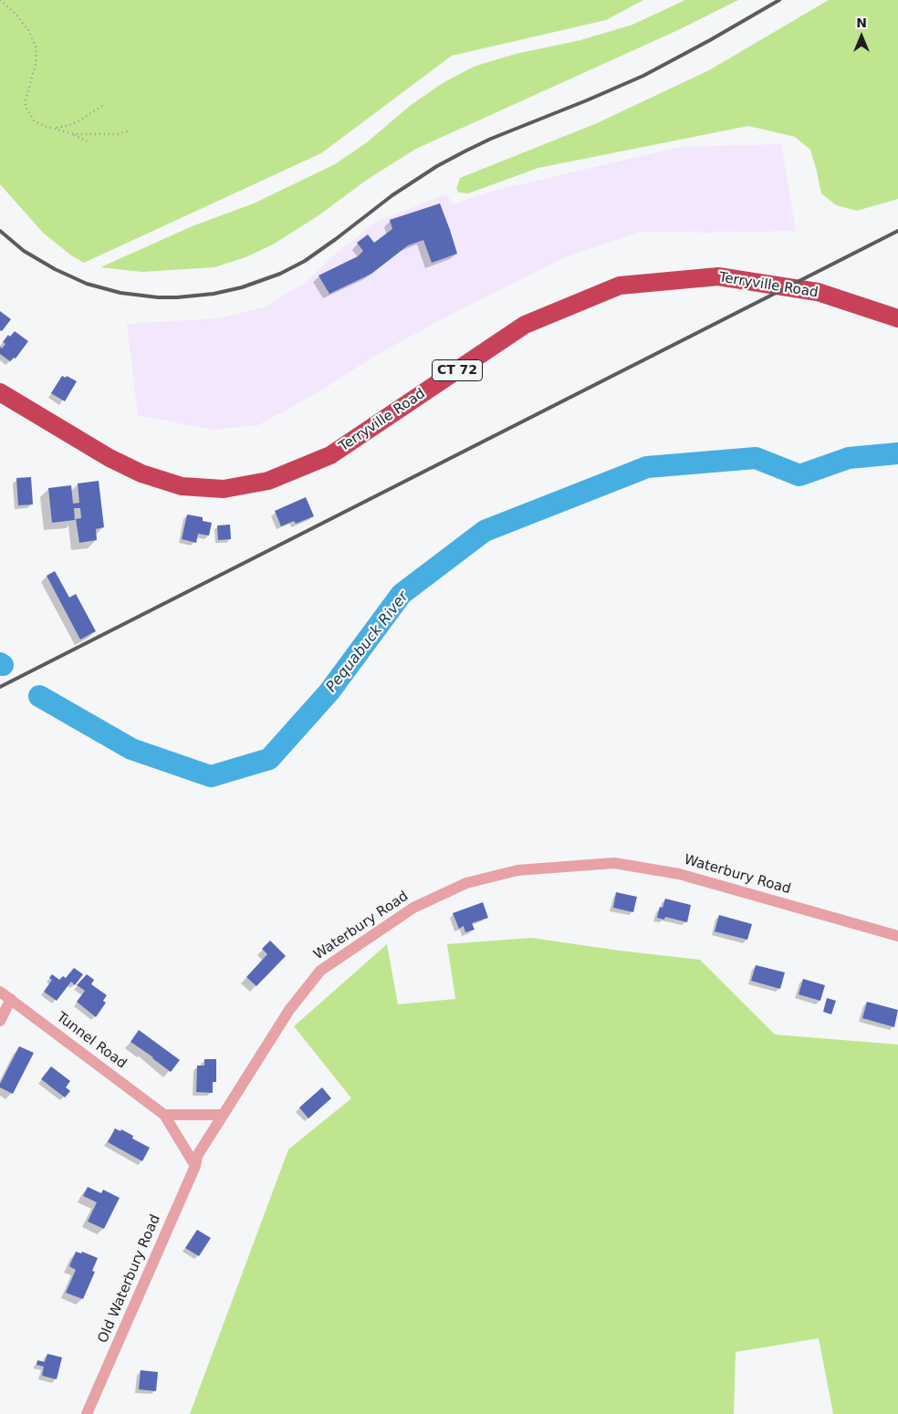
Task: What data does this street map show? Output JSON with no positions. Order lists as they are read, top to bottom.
{
  "streets": {
    "highway": ["Terryville Road", "CT 72"],
    "street": ["Waterbury Road", "Tunnel Road", "Old Waterbury Road"]
  },
  "crossings": [
    ["Waterbury Road", "Tunnel Road"],
    ["Waterbury Road", "Old Waterbury Road"],
    ["Tunnel Road", "Old Waterbury Road"]
  ],
  "water": ["Pequabuck River"],
  "north": "top"
}
